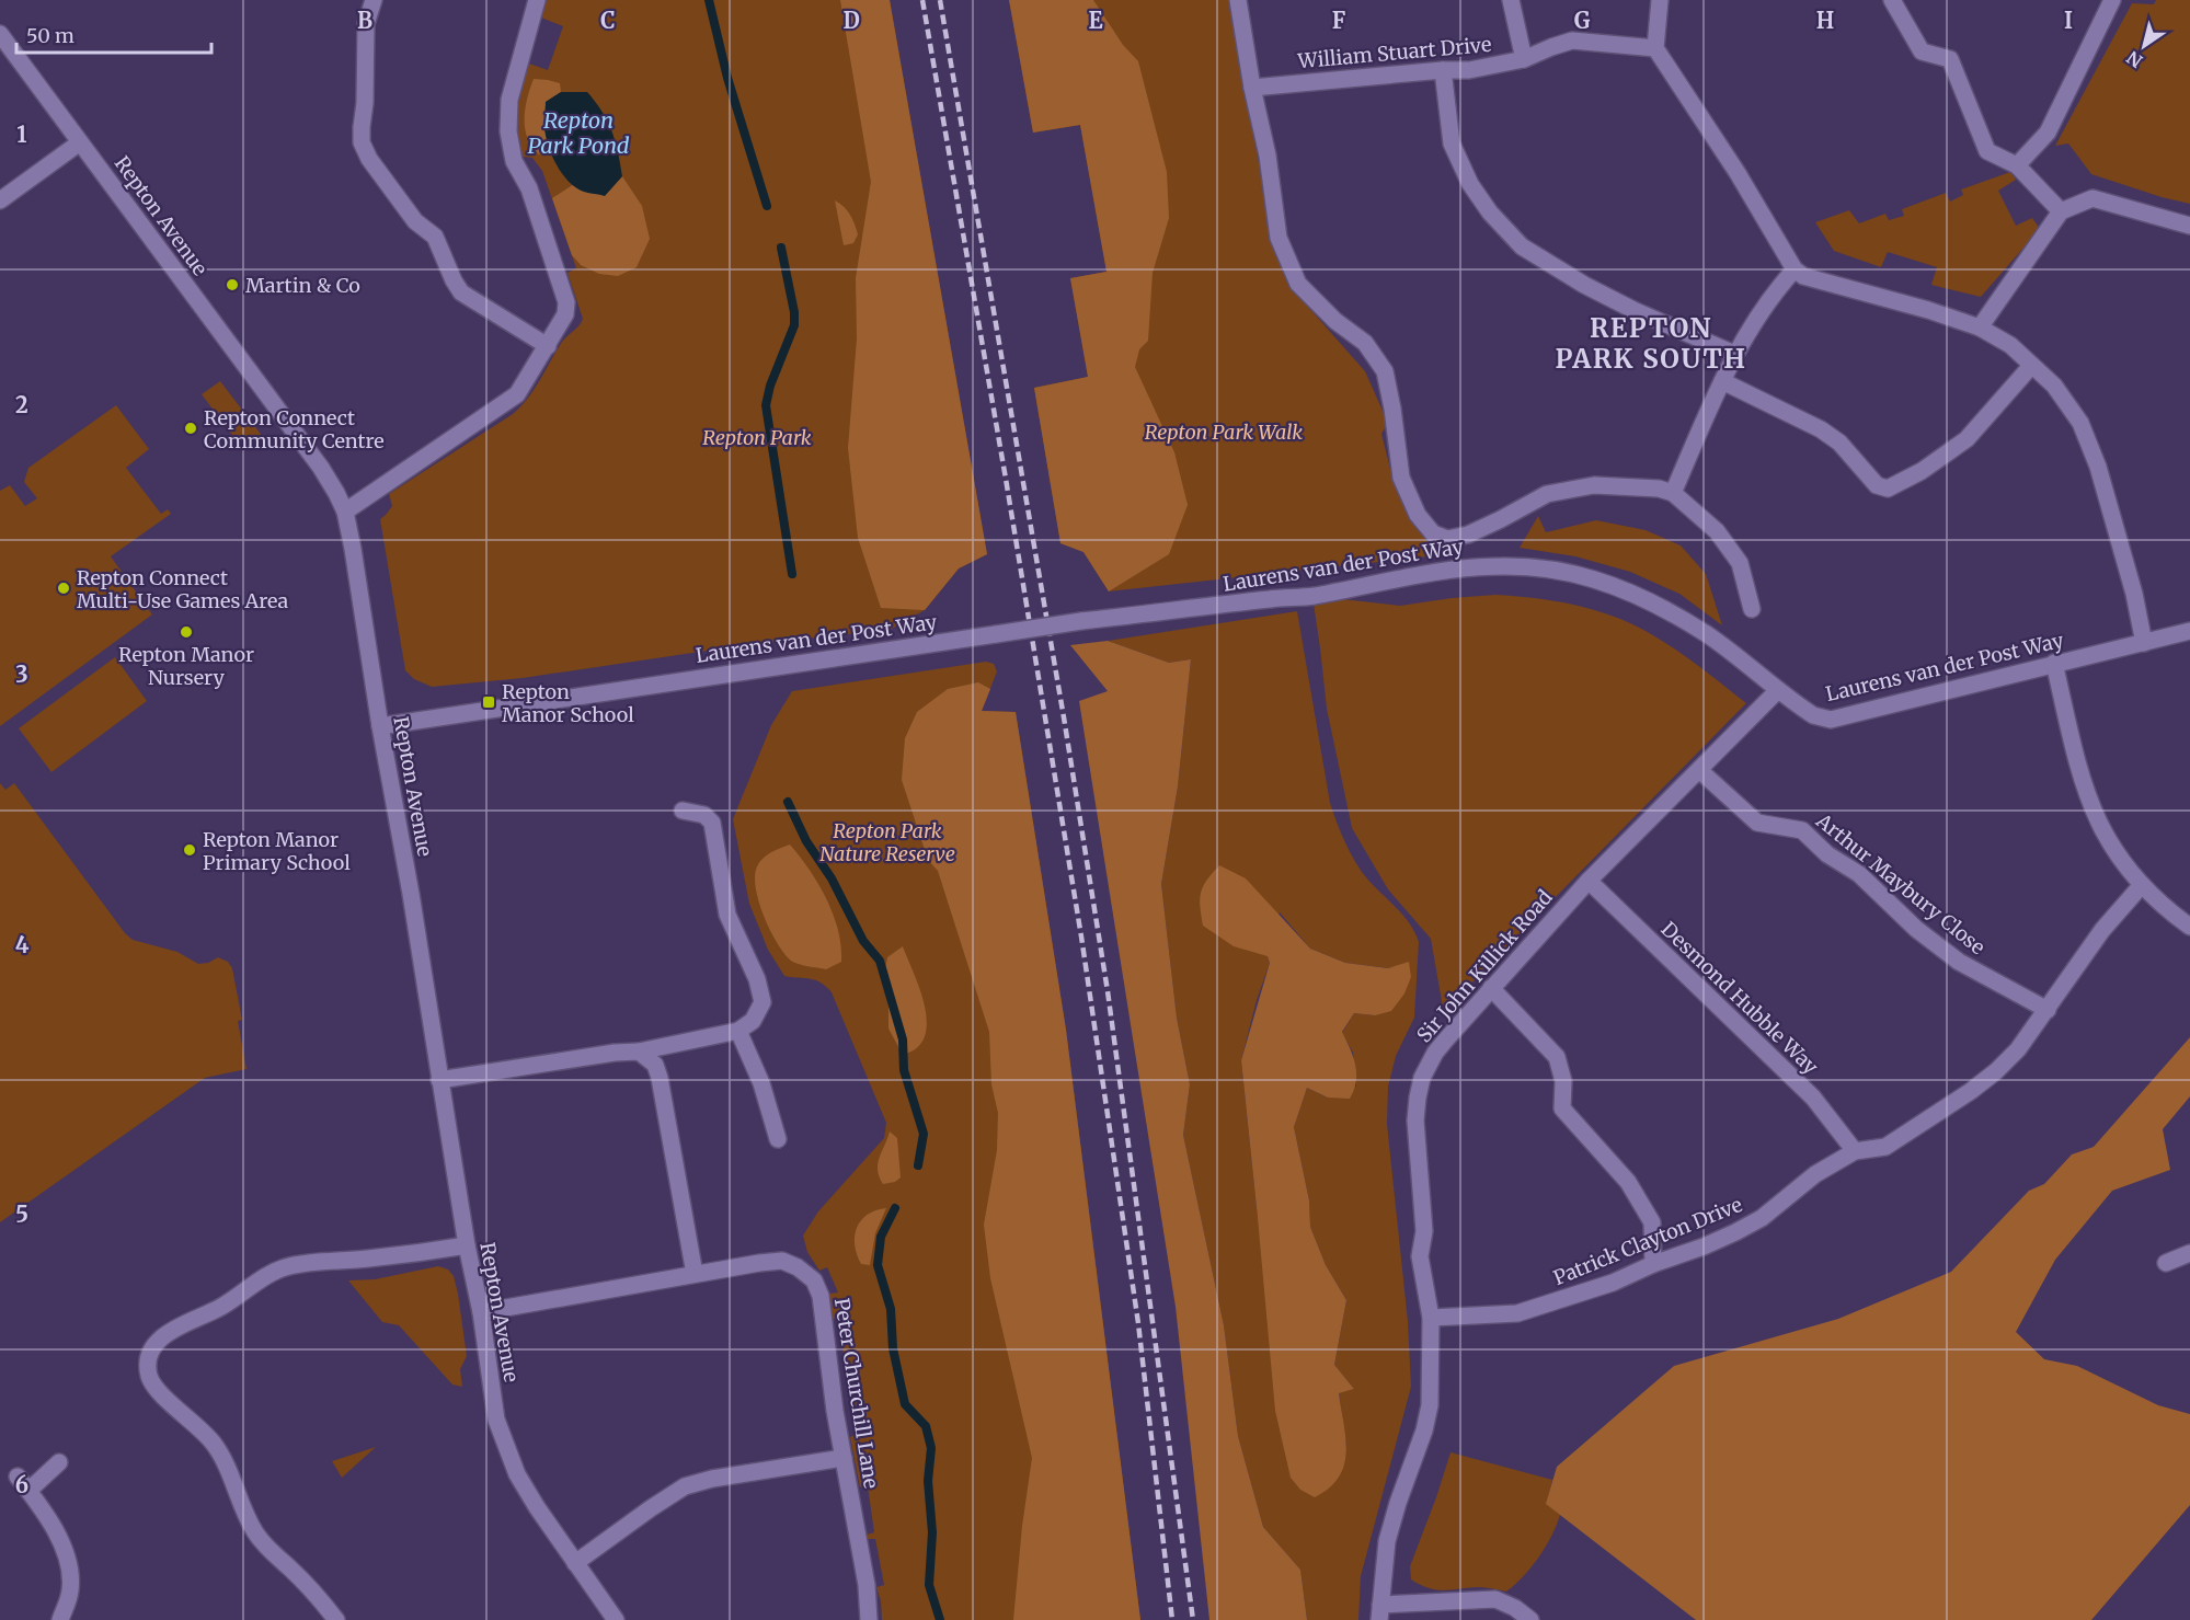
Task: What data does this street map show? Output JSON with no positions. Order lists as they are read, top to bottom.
{
  "streets": {
    "street": [
      "William Stuart Drive",
      "Repton Avenue",
      "Laurens van der Post Way",
      "Arthur Maybury Close",
      "Sir John Killick Road",
      "Desmond Hubble Way",
      "Patrick Clayton Drive",
      "Peter Churchill Lane"
    ]
  },
  "crossings": [
    ["Repton Avenue", "Laurens van der Post Way"],
    ["Repton Avenue", "Peter Churchill Lane"],
    ["Laurens van der Post Way", "Sir John Killick Road"],
    ["Arthur Maybury Close", "Sir John Killick Road"],
    ["Arthur Maybury Close", "Patrick Clayton Drive"],
    ["Sir John Killick Road", "Desmond Hubble Way"],
    ["Sir John Killick Road", "Patrick Clayton Drive"],
    ["Desmond Hubble Way", "Patrick Clayton Drive"]
  ],
  "districts": ["REPTON PARK SOUTH"],
  "water": ["Repton Park Pond"],
  "parks": ["Repton Park Walk", "Repton Park", "Repton Park Nature Reserve"],
  "places": {
    "other": [
      "Martin & Co",
      "Repton Connect Community Centre",
      "Repton Connect Multi-Use Games Area",
      "Repton Manor Nursery",
      "Repton Manor Primary School"
    ],
    "transit": ["Repton Manor School"]
  },
  "scale_bar": "50 m",
  "north": "bottom left",
  "grid": {
    "columns": [
      "B",
      "C",
      "D",
      "E",
      "F",
      "G",
      "H",
      "I"
    ],
    "rows": [
      "1",
      "2",
      "3",
      "4",
      "5",
      "6"
    ]
  }
}
